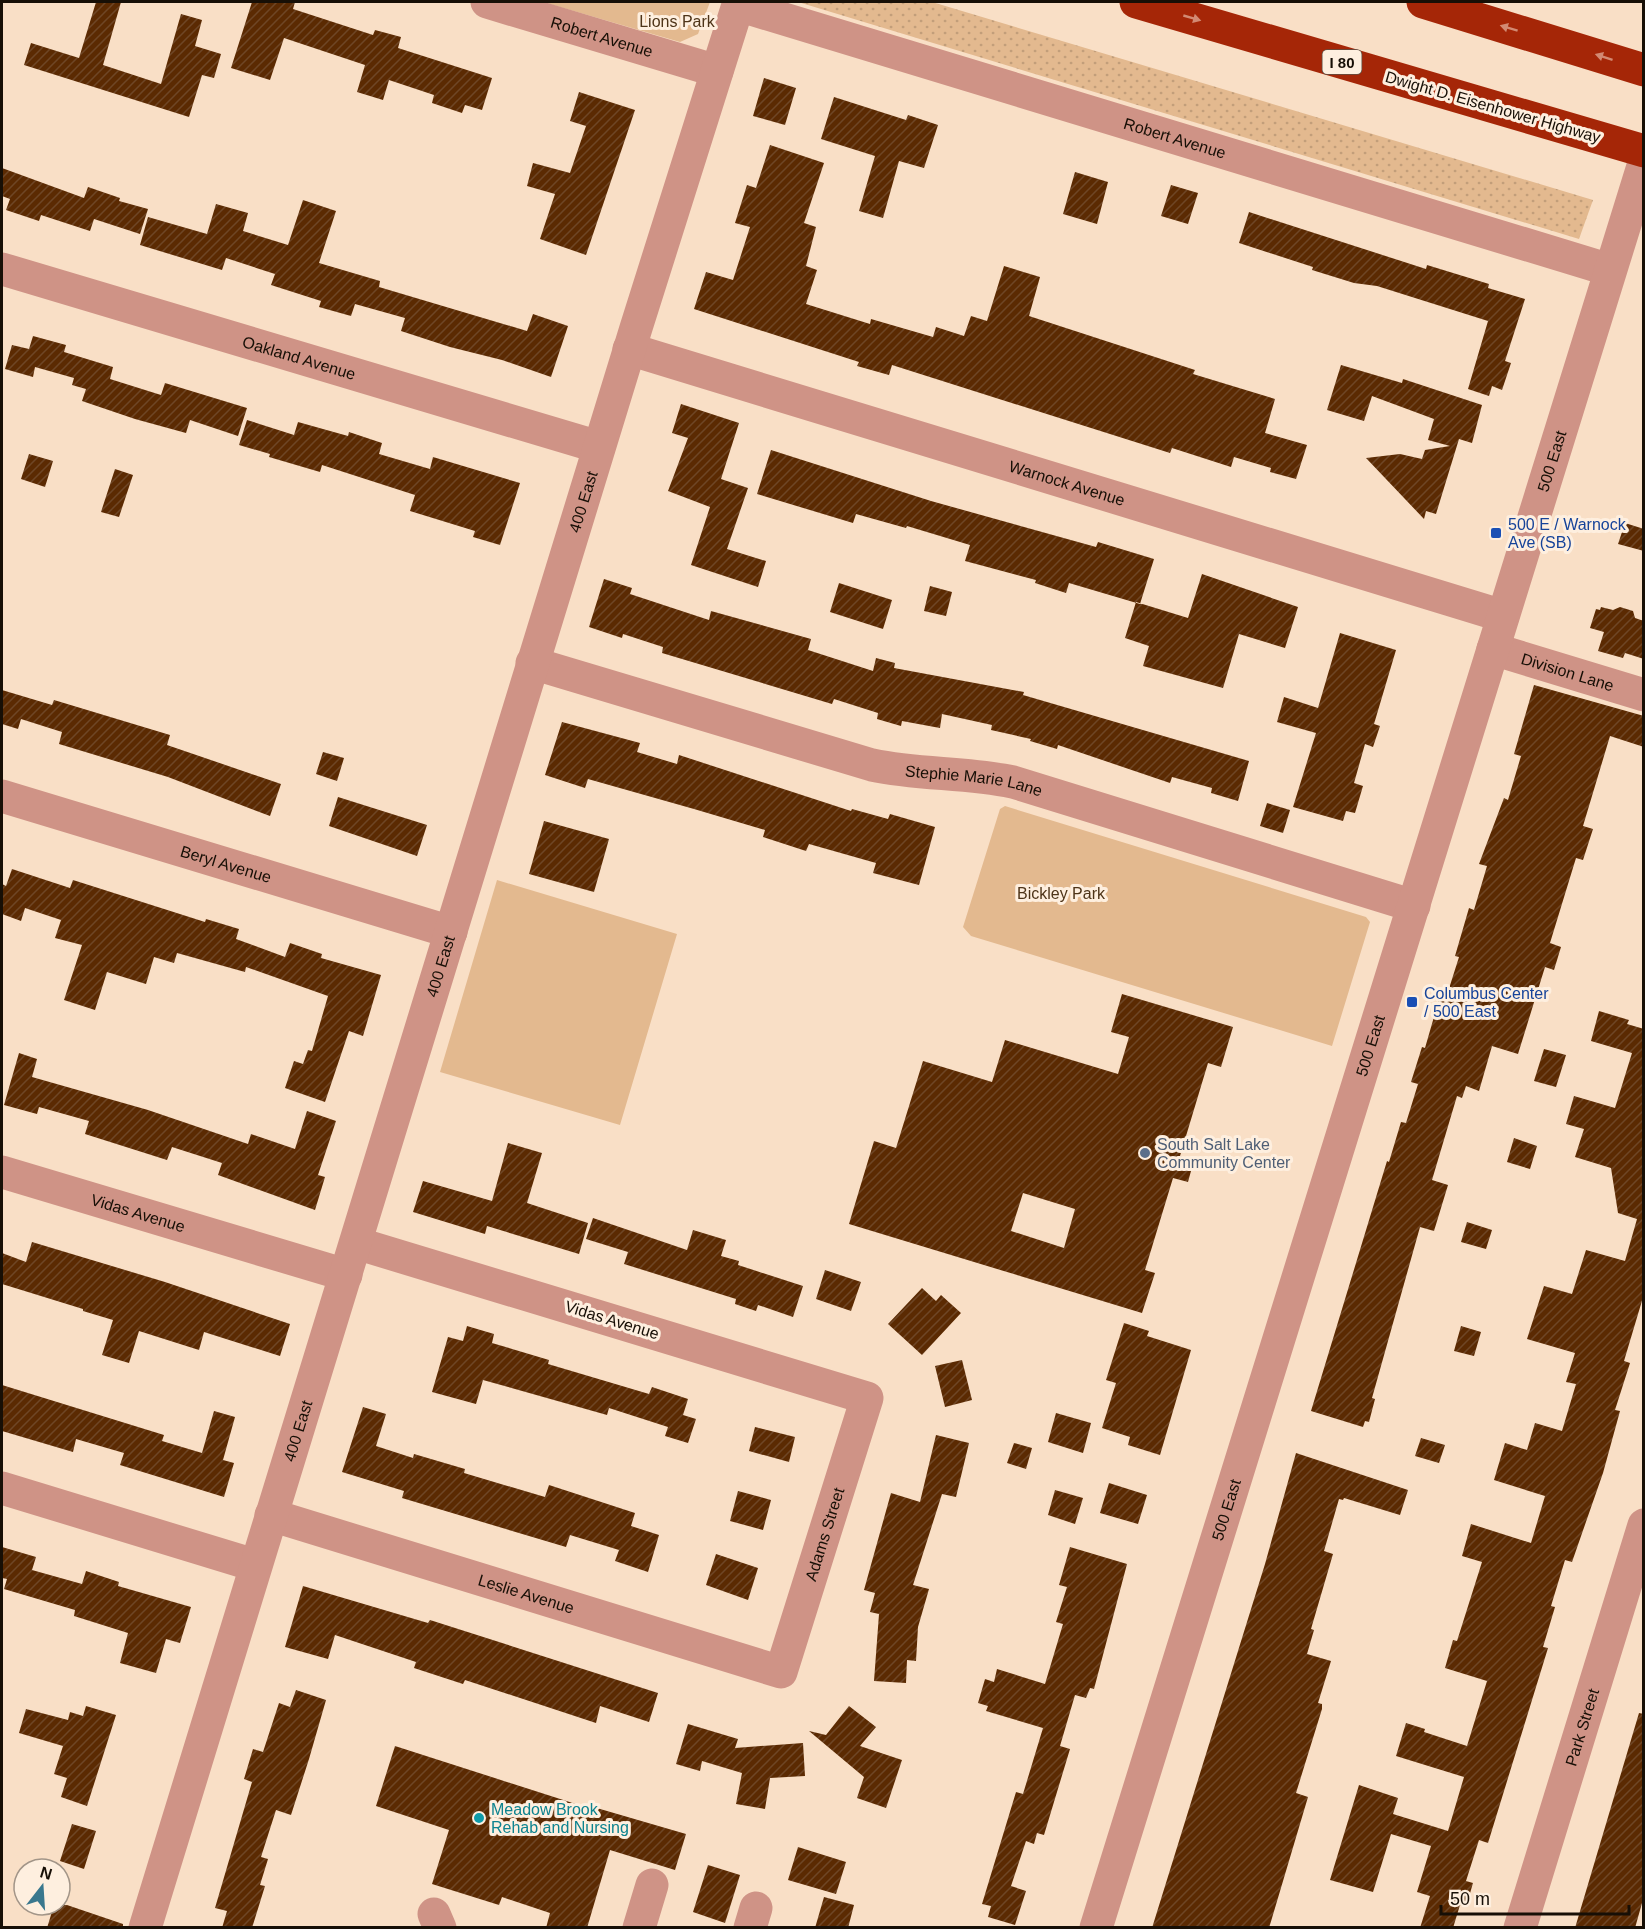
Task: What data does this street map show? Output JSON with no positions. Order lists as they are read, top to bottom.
{
  "streets": {
    "highway": ["I 80", "Dwight D. Eisenhower Highway"],
    "street": [
      "Robert Avenue",
      "Oakland Avenue",
      "500 East",
      "Warnock Avenue",
      "400 East",
      "Division Lane",
      "Stephie Marie Lane",
      "Beryl Avenue",
      "Vidas Avenue",
      "Adams Street",
      "Leslie Avenue",
      "Park Street"
    ]
  },
  "crossings": [
    ["Robert Avenue", "500 East"],
    ["Robert Avenue", "400 East"],
    ["Oakland Avenue", "400 East"],
    ["500 East", "Warnock Avenue"],
    ["500 East", "Division Lane"],
    ["500 East", "Stephie Marie Lane"],
    ["Warnock Avenue", "400 East"],
    ["400 East", "Stephie Marie Lane"],
    ["400 East", "Beryl Avenue"],
    ["400 East", "Vidas Avenue"],
    ["400 East", "Leslie Avenue"],
    ["Vidas Avenue", "Adams Street"],
    ["Adams Street", "Leslie Avenue"]
  ],
  "parks": ["Lions Park", "Bickley Park"],
  "places": {
    "transit": ["500 E / Warnock Ave (SB)", "Columbus Center / 500 East"],
    "other": ["South Salt Lake Community Center", "Meadow Brook Rehab and Nursing"]
  },
  "scale_bar": "50 m",
  "north": "top"
}
